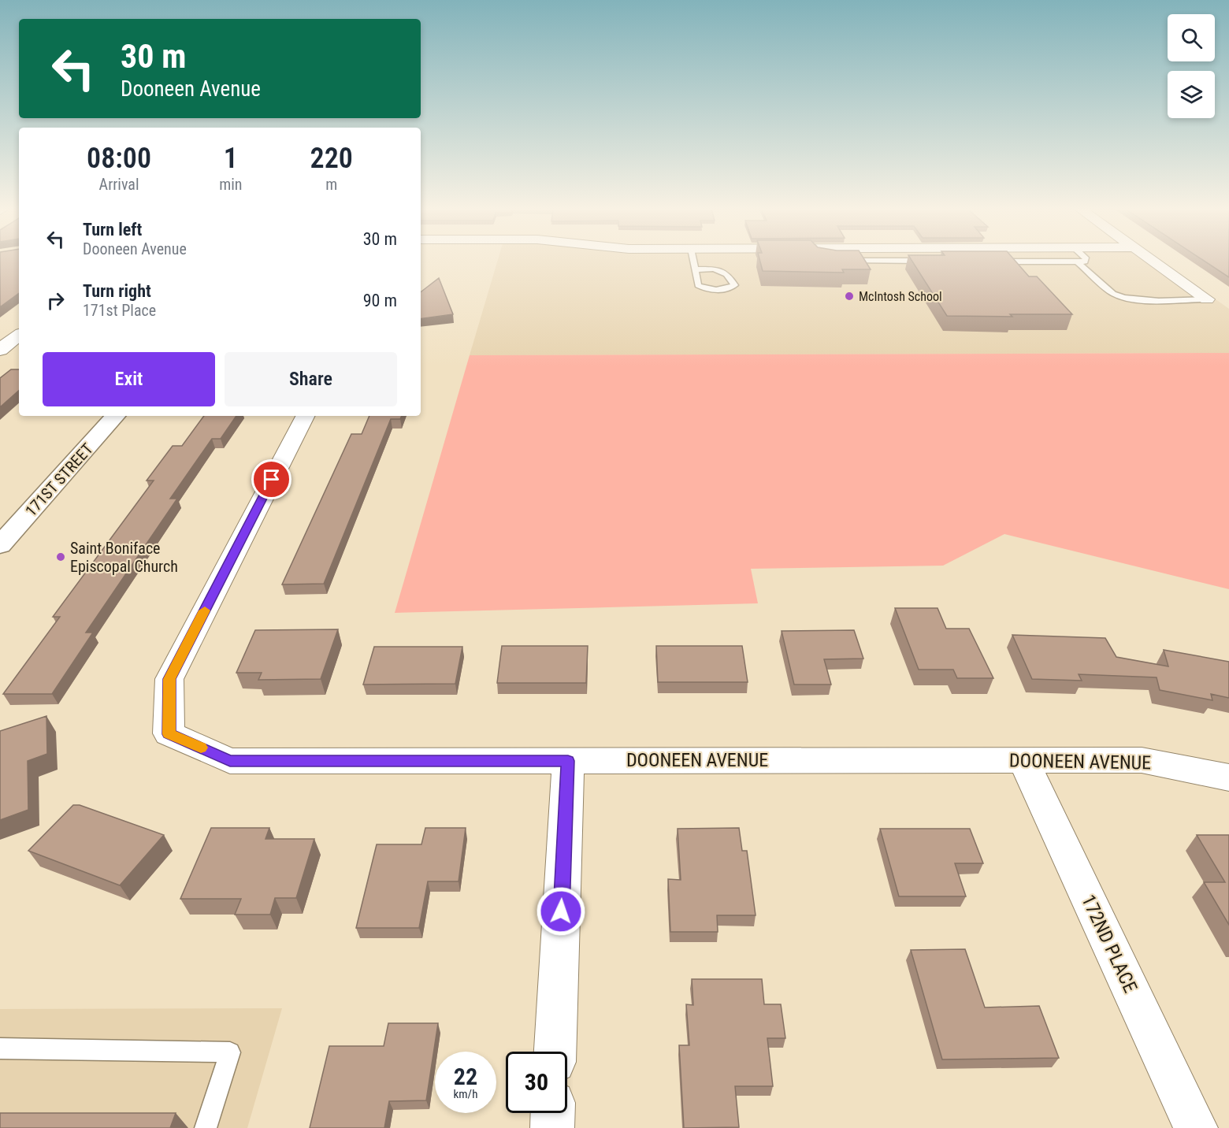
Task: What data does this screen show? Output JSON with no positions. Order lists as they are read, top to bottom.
{
  "streets": {
    "street": ["171ST STREET", "DOONEEN AVENUE", "172ND PLACE"]
  },
  "crossings": [
    ["DOONEEN AVENUE", "172ND PLACE"]
  ],
  "places": ["McIntosh School", "Saint Boniface Episcopal Church"],
  "page": {
    "turn": ["30 m", "Dooneen Avenue"],
    "eta": [
      "08:00",
      "Arrival",
      "1",
      "min",
      "220",
      "m"
    ],
    "list": [
      {
        "name": "Turn left",
        "note": "Dooneen Avenue",
        "value": "30 m"
      },
      {
        "name": "Turn right",
        "note": "171st Place",
        "value": "90 m"
      }
    ],
    "buttons": ["Exit", "Share"],
    "speed": "22 km/h",
    "limit": "30"
  }
}
